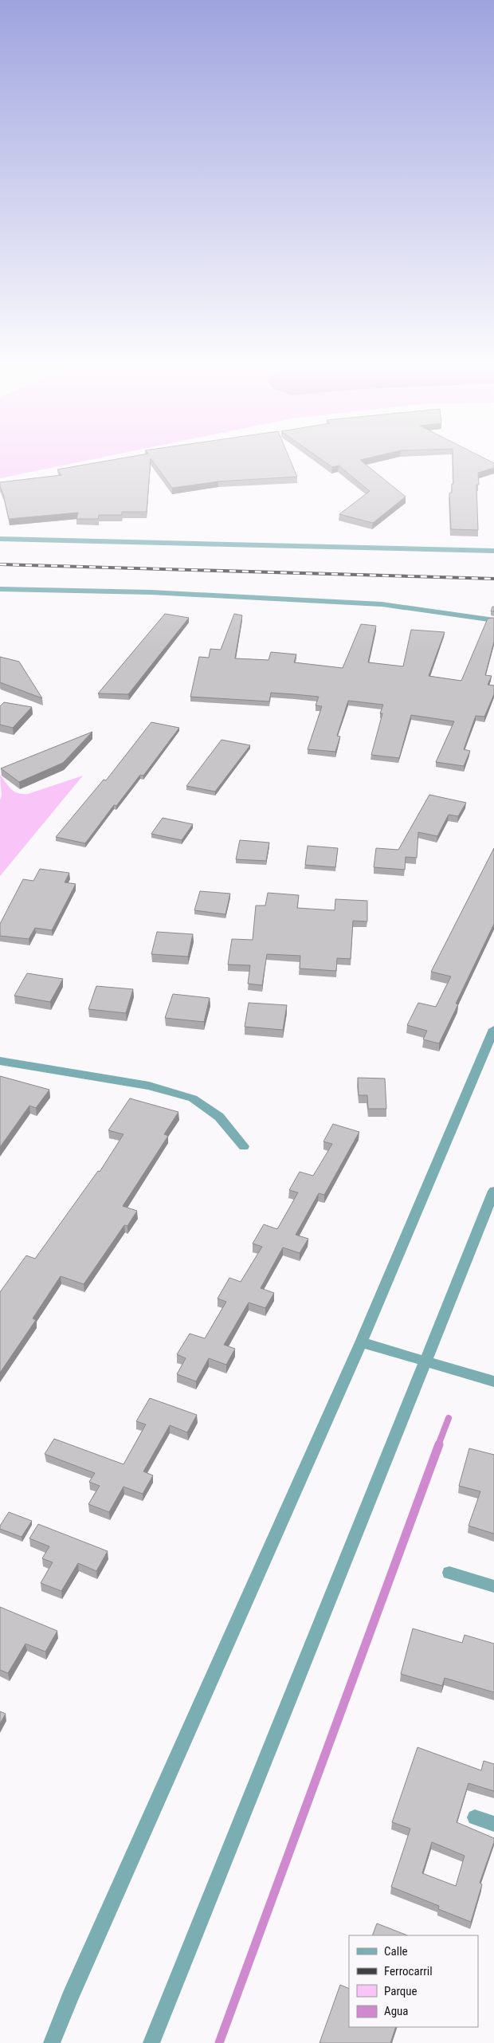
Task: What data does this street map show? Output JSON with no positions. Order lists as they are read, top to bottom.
{
  "legend": [
    "Calle",
    "Ferrocarril",
    "Parque",
    "Agua"
  ]
}
